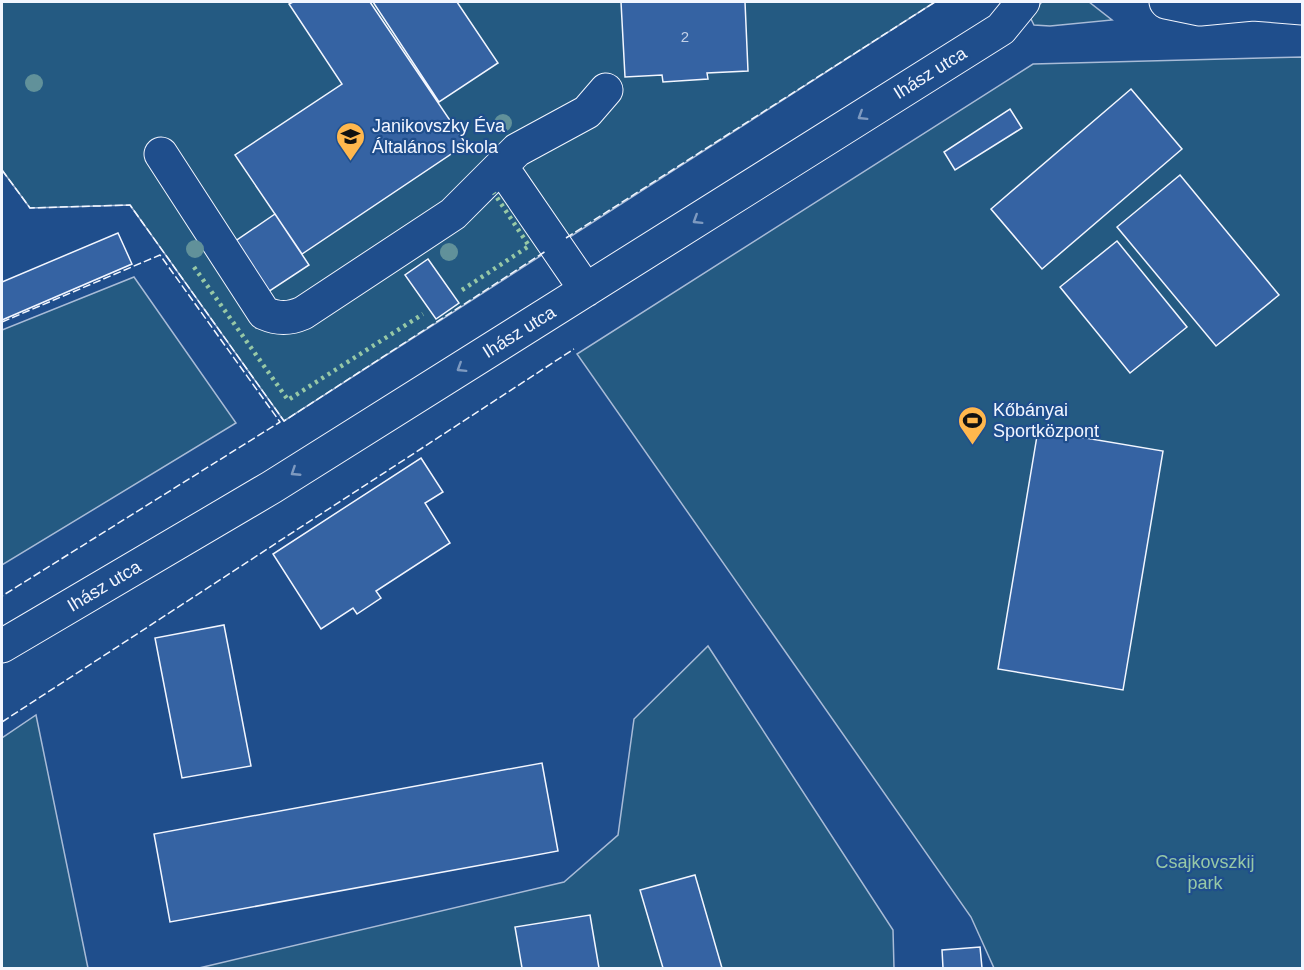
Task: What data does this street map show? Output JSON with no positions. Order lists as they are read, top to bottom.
{
  "streets": {
    "street": ["Ihász utca"]
  },
  "one_way": ["Ihász utca"],
  "parks": ["Csajkovszkij park"],
  "places": {
    "school or university": ["Janikovszky Éva Általános Iskola"],
    "sports": ["Kőbányai Sportközpont"]
  },
  "house_numbers": ["2"]
}
